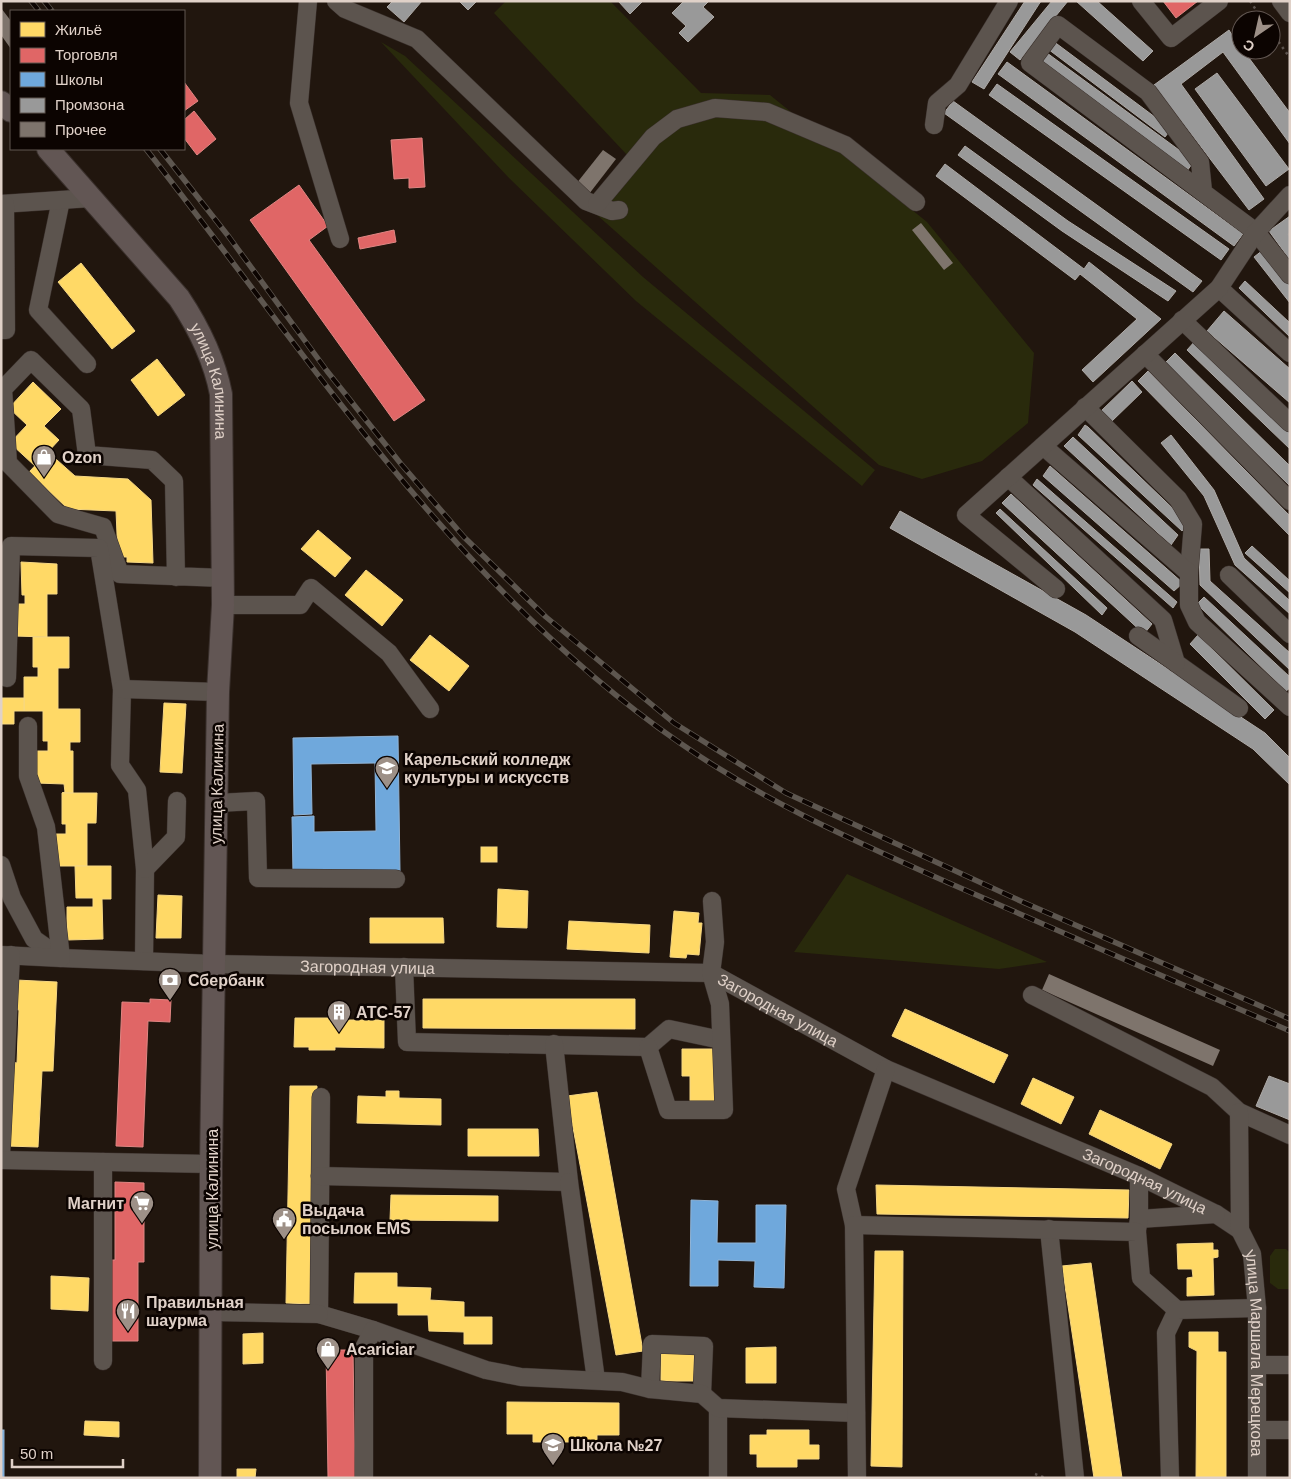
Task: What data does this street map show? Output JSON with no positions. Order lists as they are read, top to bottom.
{
  "streets": {
    "main road": ["улица Калинина"],
    "street": ["Загородная улица", "улица Маршала Мерецкова"]
  },
  "crossings": [
    ["улица Калинина", "Загородная улица"],
    ["Загородная улица", "улица Маршала Мерецкова"]
  ],
  "places": {
    "shop": ["Ozon", "Acariciar"],
    "school or university": ["Карельский колледж культуры и искусств", "Школа №27"],
    "bank": ["Сбербанк"],
    "building": ["АТС-57"],
    "supermarket": ["Магнит"],
    "public building": ["Выдача посылок EMS"],
    "restaurant": ["Правильная шаурма"]
  },
  "legend": [
    "Жильё",
    "Торговля",
    "Школы",
    "Промзона",
    "Прочее"
  ],
  "scale_bar": "50 m",
  "north": "bottom left"
}
